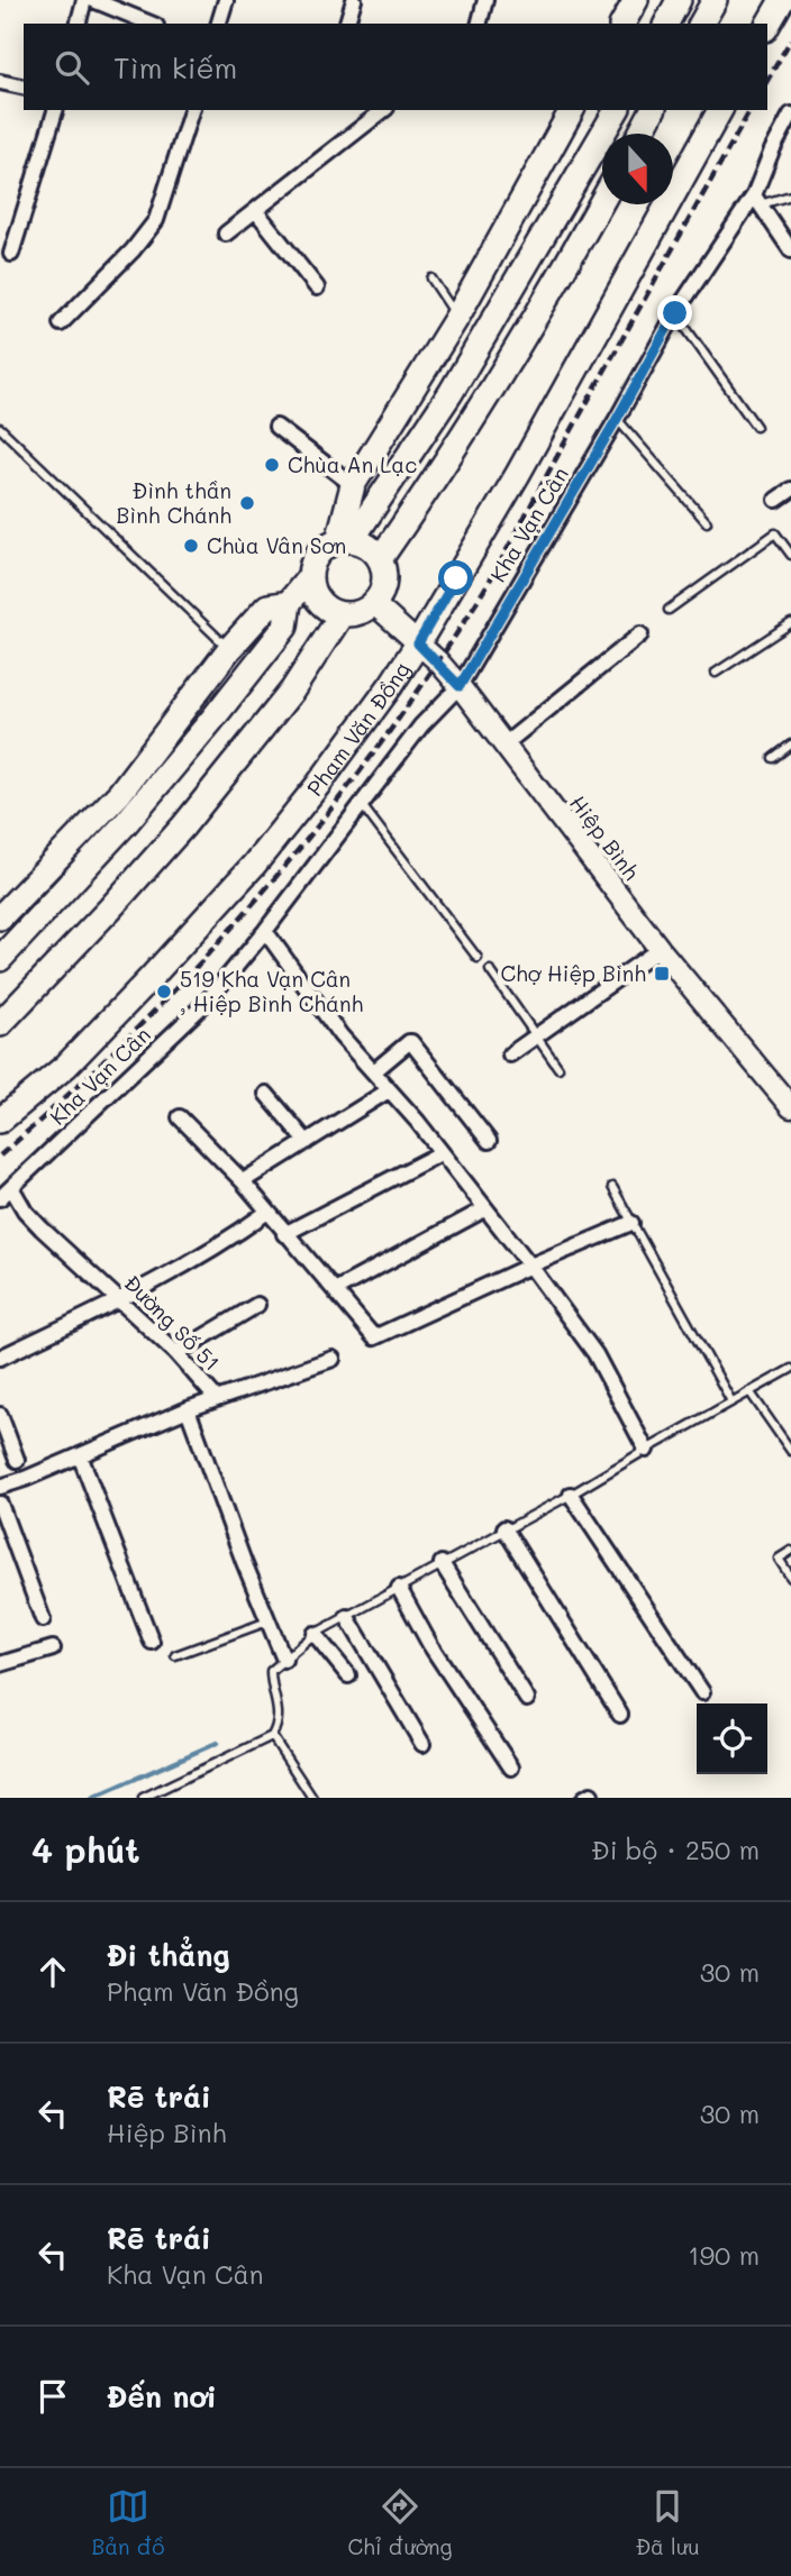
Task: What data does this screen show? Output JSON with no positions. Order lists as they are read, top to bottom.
{
  "streets": {
    "main road": ["Phạm Văn Đồng", "Hiệp Bình"],
    "street": ["Kha Vạn Cân", "Đường Số 51"]
  },
  "crossings": [
    ["Kha Vạn Cân", "Hiệp Bình"],
    ["Kha Vạn Cân", "Đường Số 51"],
    ["Phạm Văn Đồng", "Hiệp Bình"]
  ],
  "places": {
    "other": [
      "Chùa An Lạc",
      "Đình thần Bình Chánh",
      "Chùa Vân Sơn",
      "519 Kha Vạn Cân , Hiệp Bình Chánh"
    ],
    "transit": ["Chợ Hiệp Bình"]
  },
  "north": "bottom",
  "page": {
    "search": "Tìm kiếm",
    "heading": ["4 phút", "Đi bộ · 250 m"],
    "list": [
      ["Đi thẳng", "Phạm Văn Đồng", "30 m"],
      ["Rẽ trái", "Hiệp Bình", "30 m"],
      ["Rẽ trái", "Kha Vạn Cân", "190 m"],
      "Đến nơi"
    ],
    "nav": ["Bản đồ", "Chỉ đường", "Đã lưu"]
  }
}
